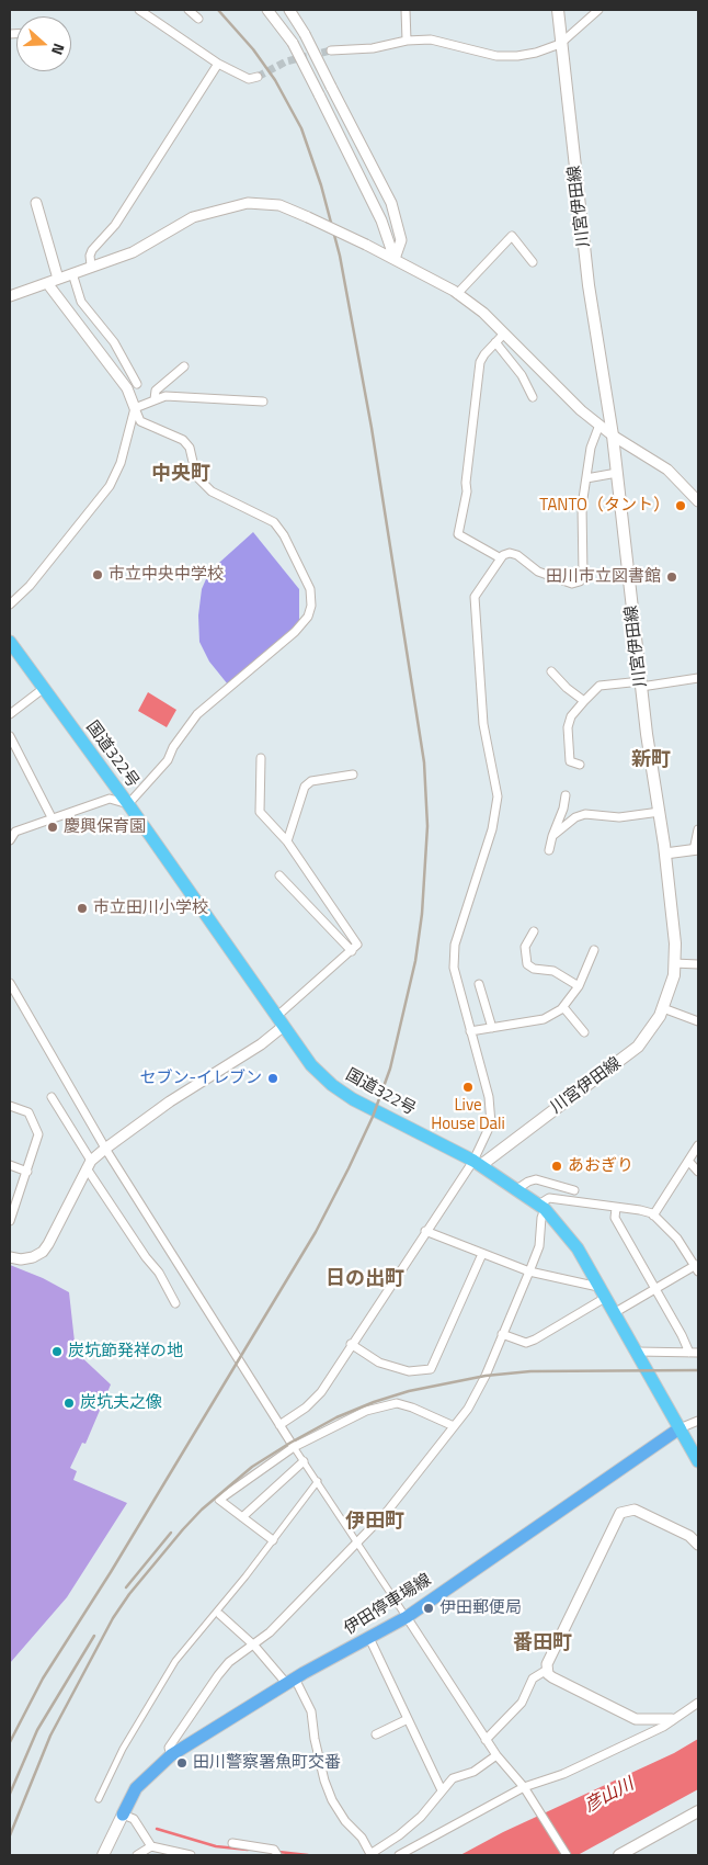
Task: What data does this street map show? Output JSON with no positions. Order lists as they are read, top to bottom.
{
  "streets": {
    "highway": ["国道322号"],
    "main road": ["川宮伊田線", "伊田停車場線"]
  },
  "crossings": [
    ["川宮伊田線", "国道322号"],
    ["国道322号", "伊田停車場線"]
  ],
  "districts": [
    "中央町",
    "新町",
    "日の出町",
    "伊田町",
    "番田町"
  ],
  "water": ["彦山川"],
  "places": [
    "TANTO（タント）",
    "市立中央中学校",
    "田川市立図書館",
    "慶興保育園",
    "市立田川小学校",
    "セブン-イレブン",
    "Live House Dali",
    "あおぎり",
    "炭坑節発祥の地",
    "炭坑夫之像",
    "伊田郵便局",
    "田川警察署魚町交番"
  ],
  "north": "right"
}
